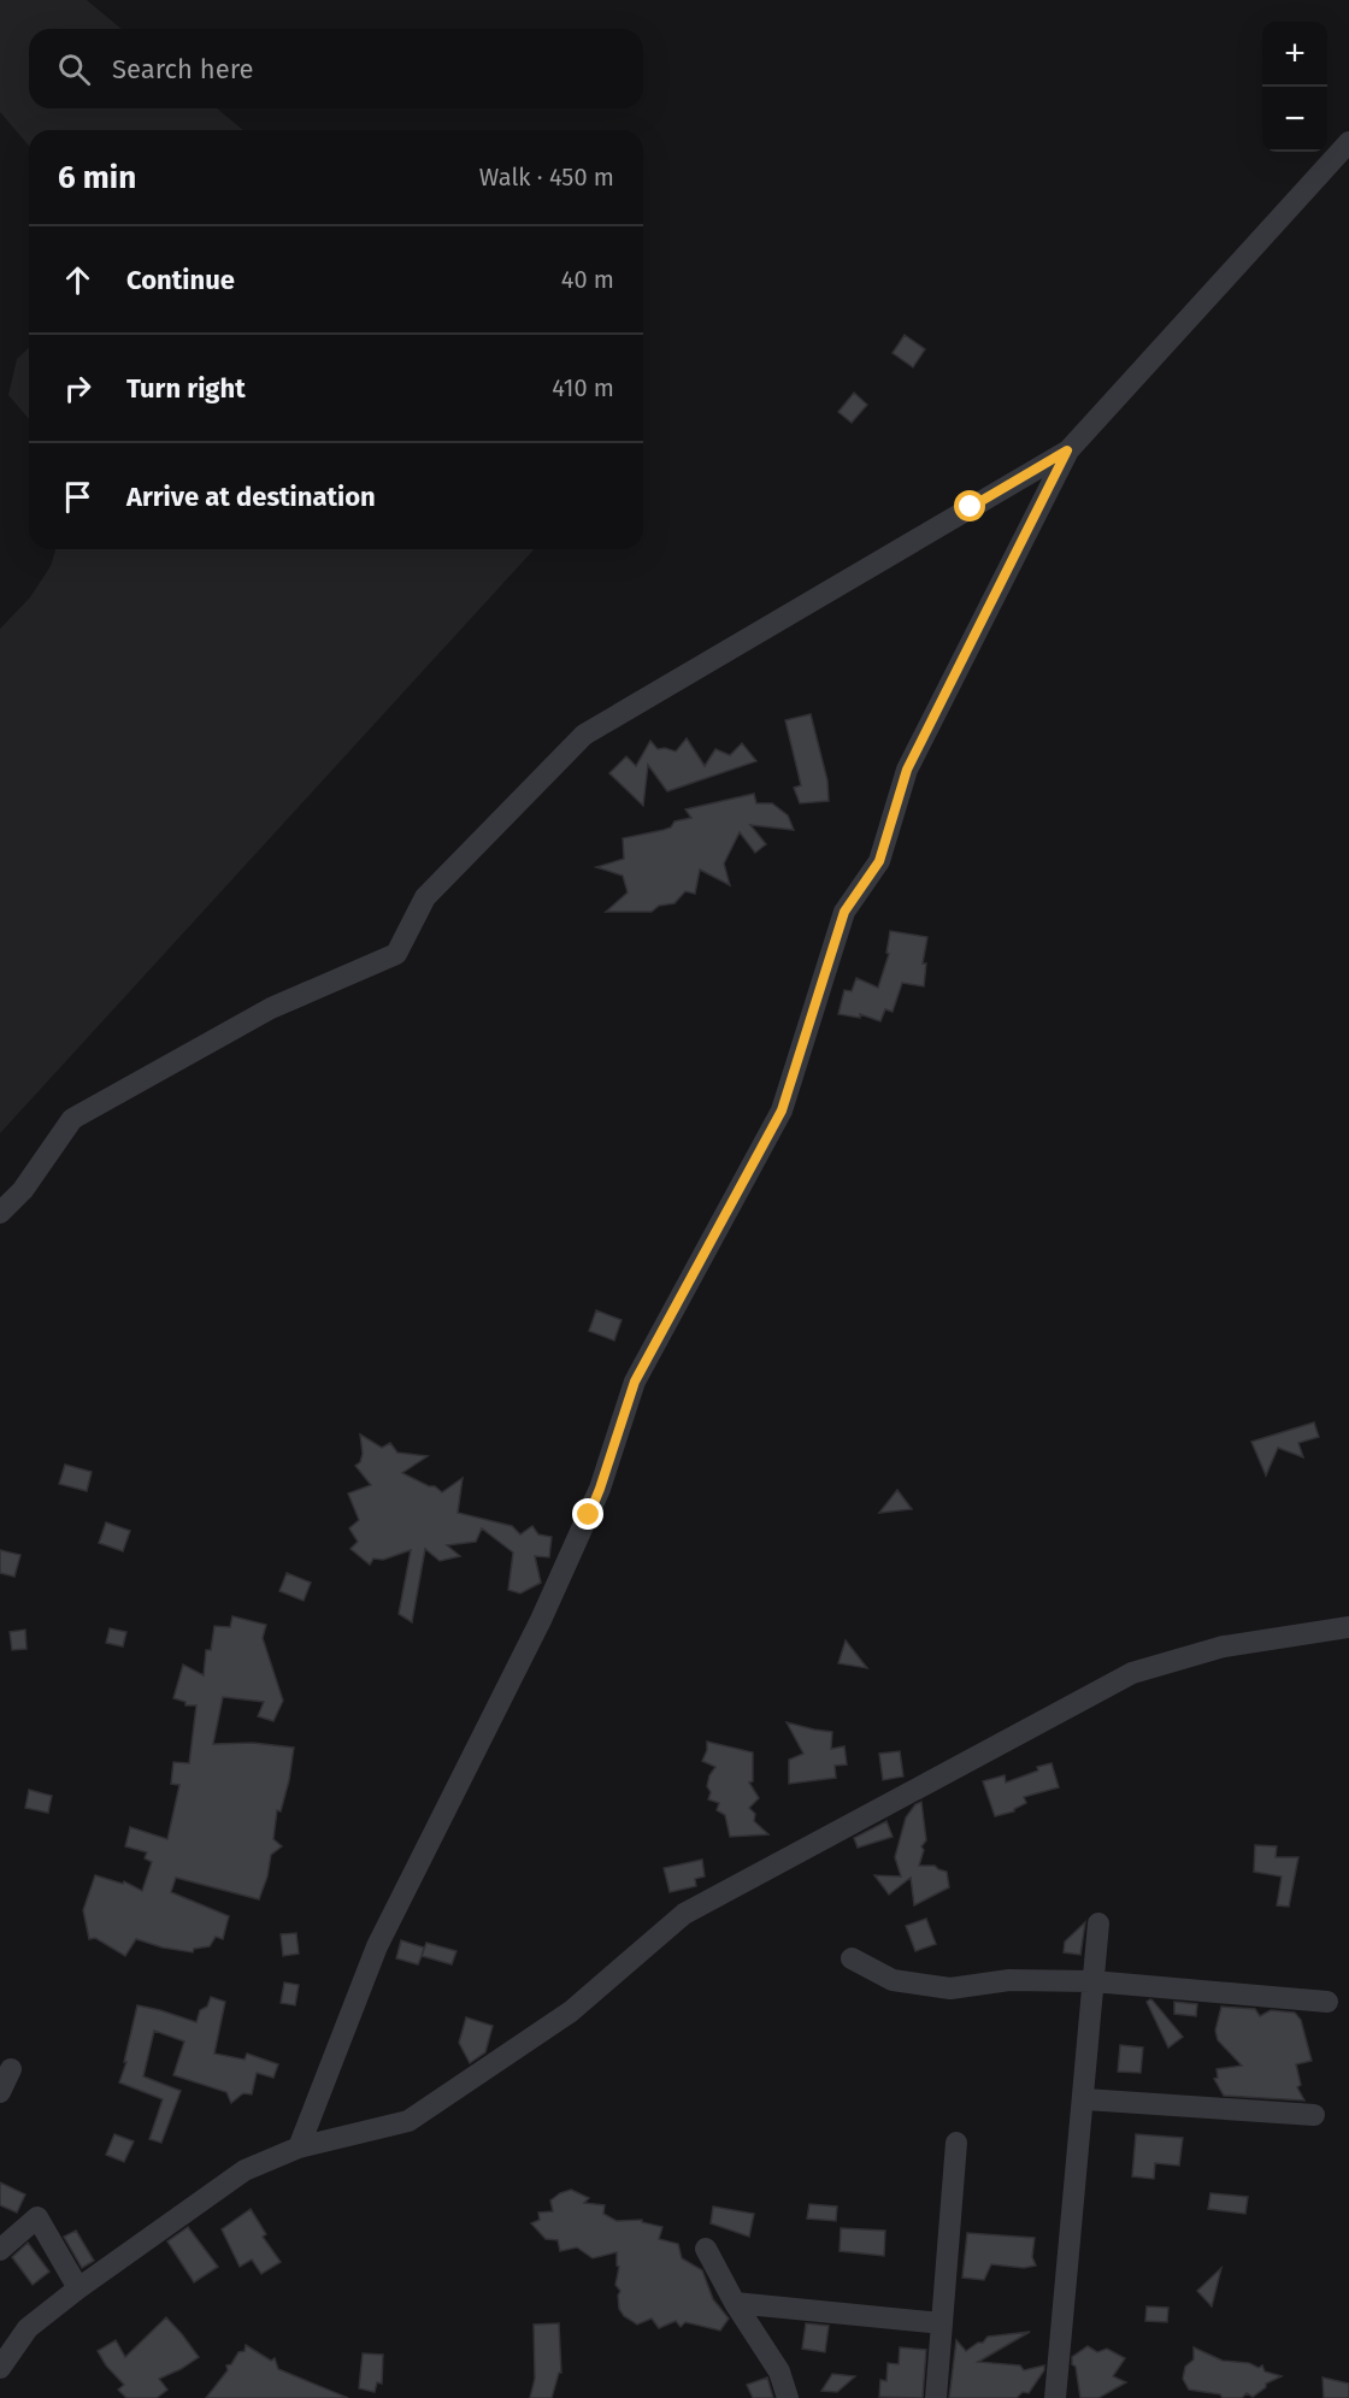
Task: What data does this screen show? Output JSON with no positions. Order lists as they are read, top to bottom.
{
  "page": {
    "map_buttons": ["+", "−"],
    "search": "Search here",
    "heading": ["6 min", "Walk · 450 m"],
    "list": [
      ["Continue", "40 m"],
      ["Turn right", "410 m"],
      "Arrive at destination"
    ]
  }
}
